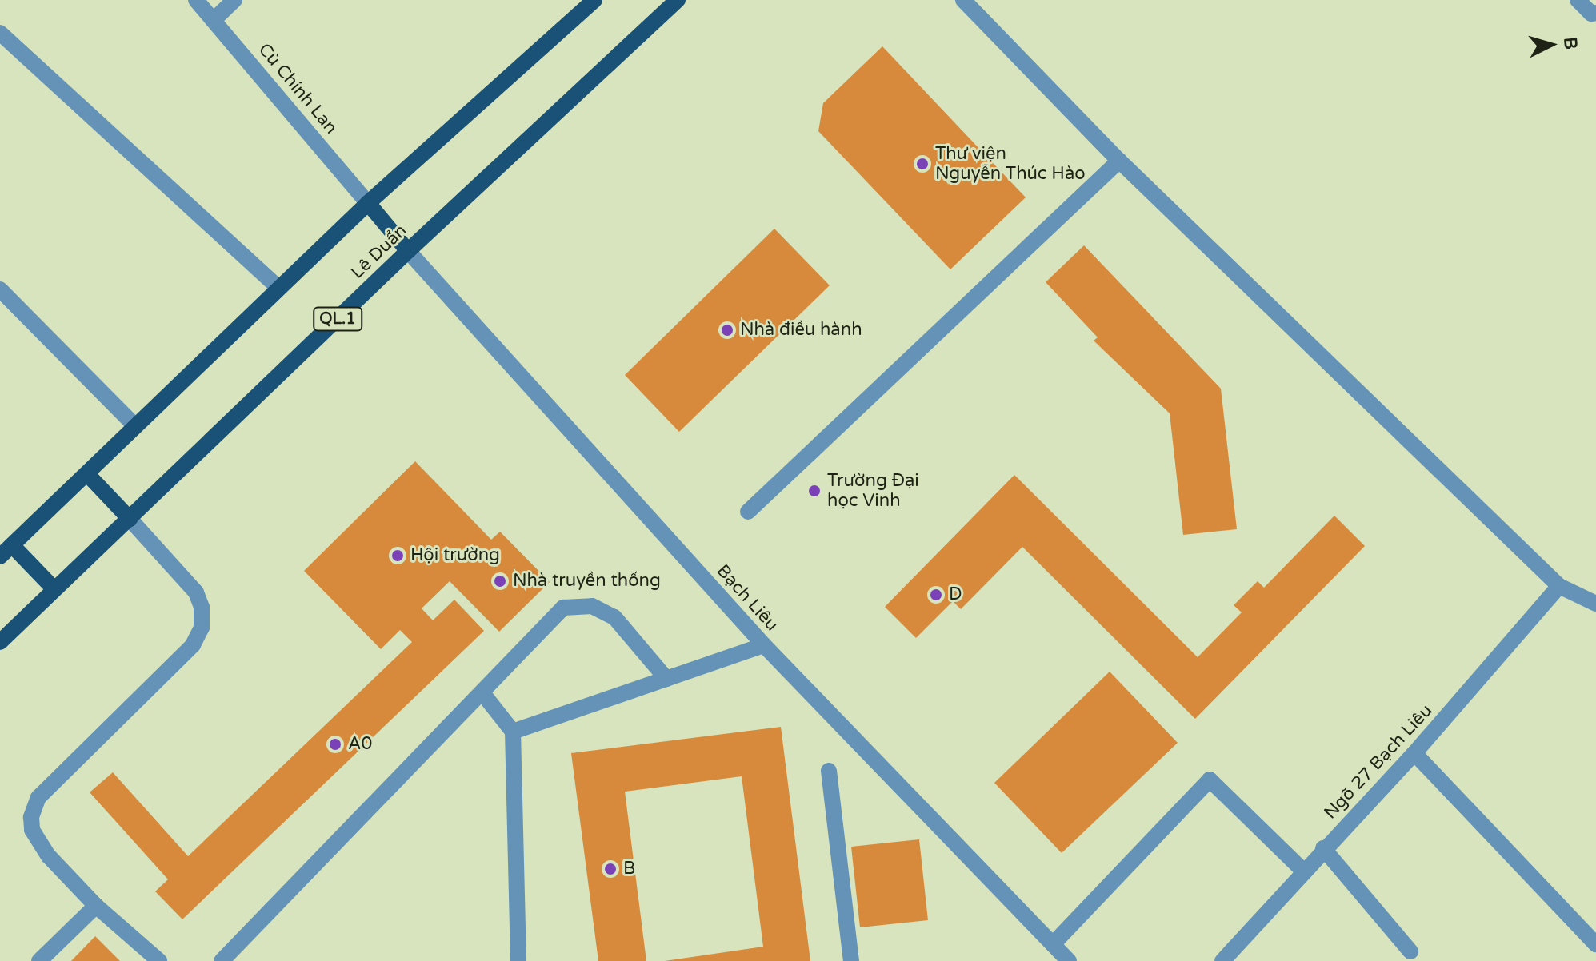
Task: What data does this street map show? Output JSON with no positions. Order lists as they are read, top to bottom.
{
  "streets": {
    "main road": ["Lê Duẩn", "QL.1"],
    "street": ["Cù Chính Lan", "Bạch Liêu", "Ngõ 27 Bạch Liêu"]
  },
  "crossings": [
    ["Lê Duẩn", "Bạch Liêu"]
  ],
  "places": [
    "Thư viện Nguyễn Thúc Hào",
    "Nhà điều hành",
    "Trường Đại học Vinh",
    "Hội trường",
    "Nhà truyền thống",
    "D",
    "A0",
    "B"
  ],
  "north": "right"
}
